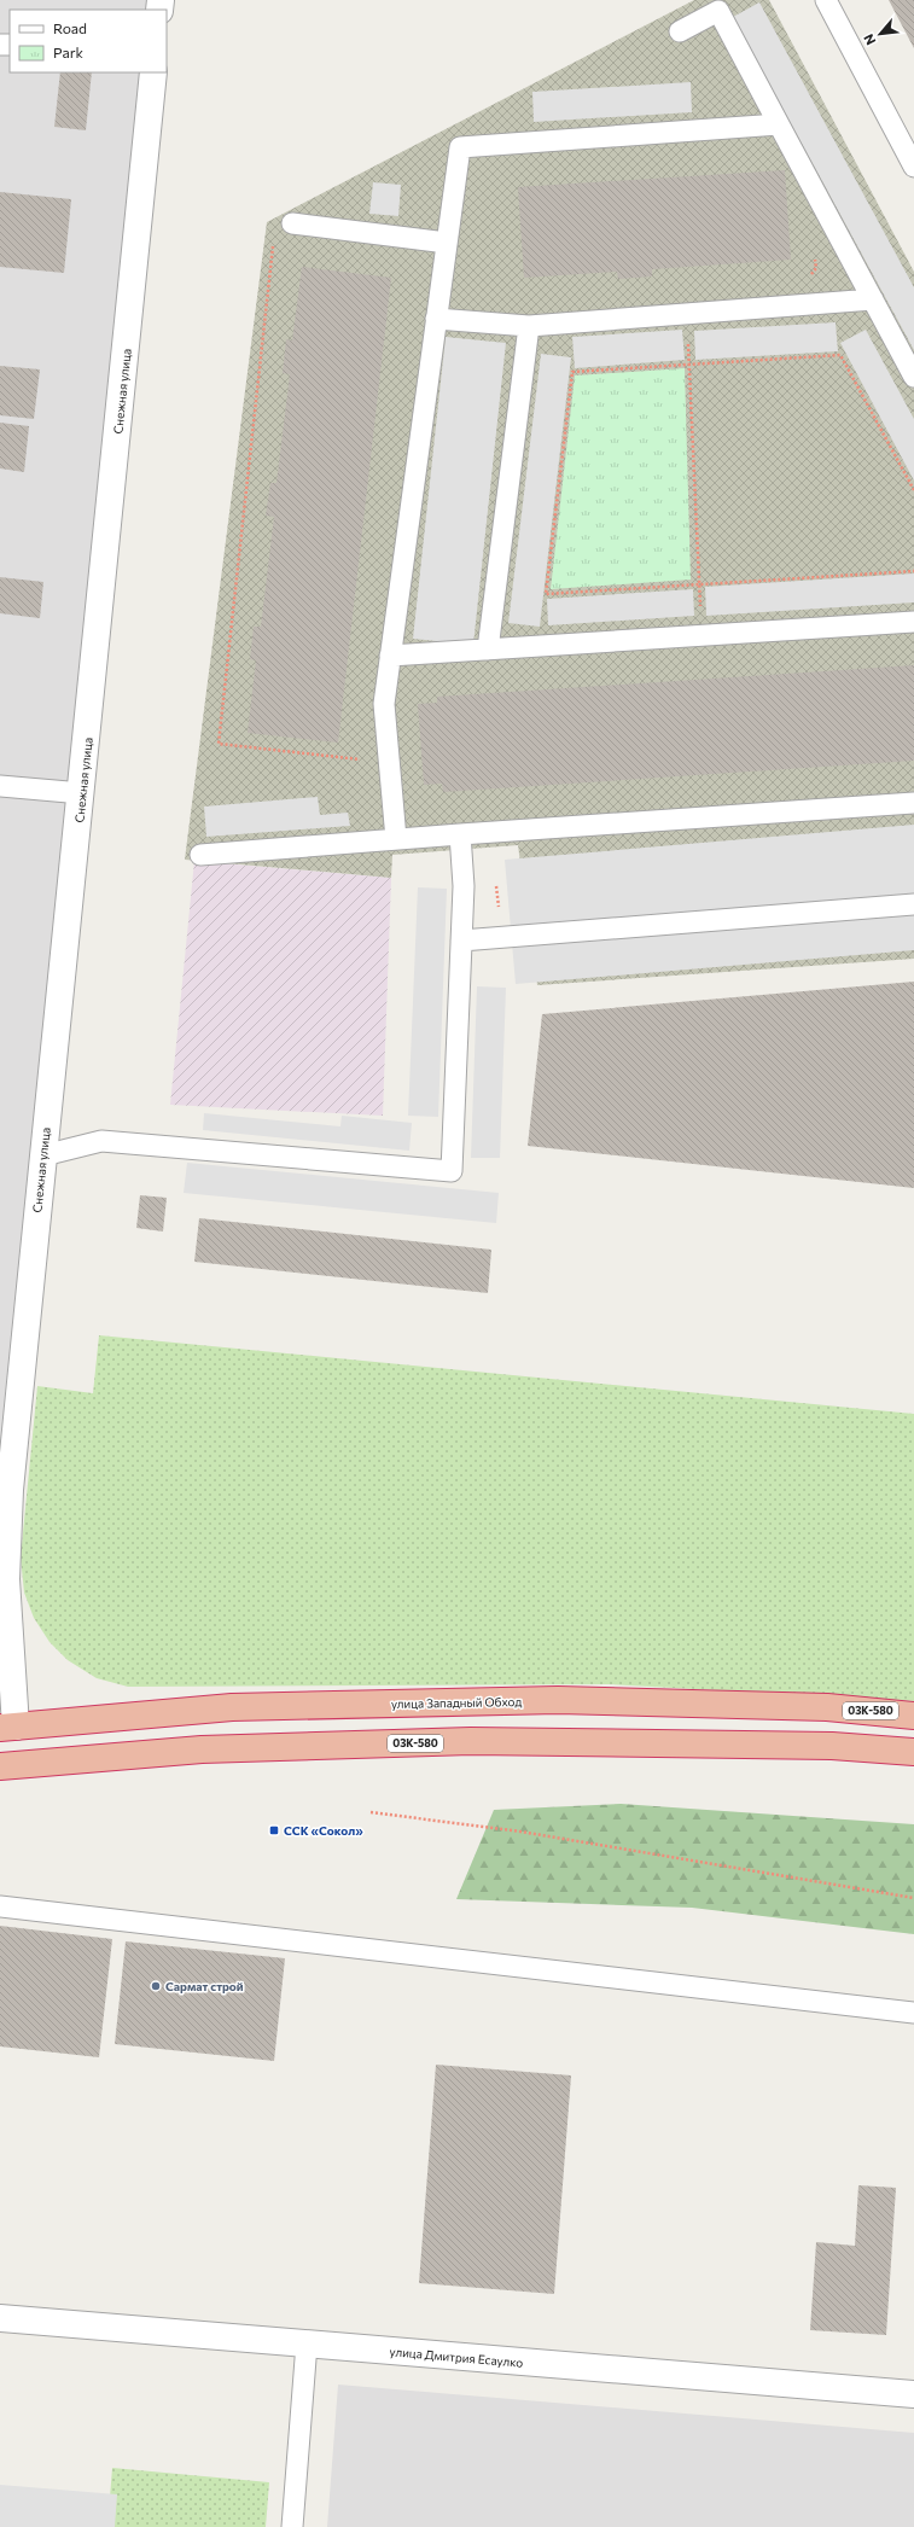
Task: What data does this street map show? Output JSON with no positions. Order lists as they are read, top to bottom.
{
  "streets": {
    "highway": ["улица Западный Обход", "03К-580"],
    "street": ["Снежная улица", "улица Дмитрия Есаулко"]
  },
  "crossings": [
    ["Снежная улица", "улица Западный Обход"]
  ],
  "places": {
    "transit": ["ССК «Сокол»"],
    "other": ["Сармат строй"]
  },
  "legend": ["Road", "Park"],
  "north": "bottom left"
}
